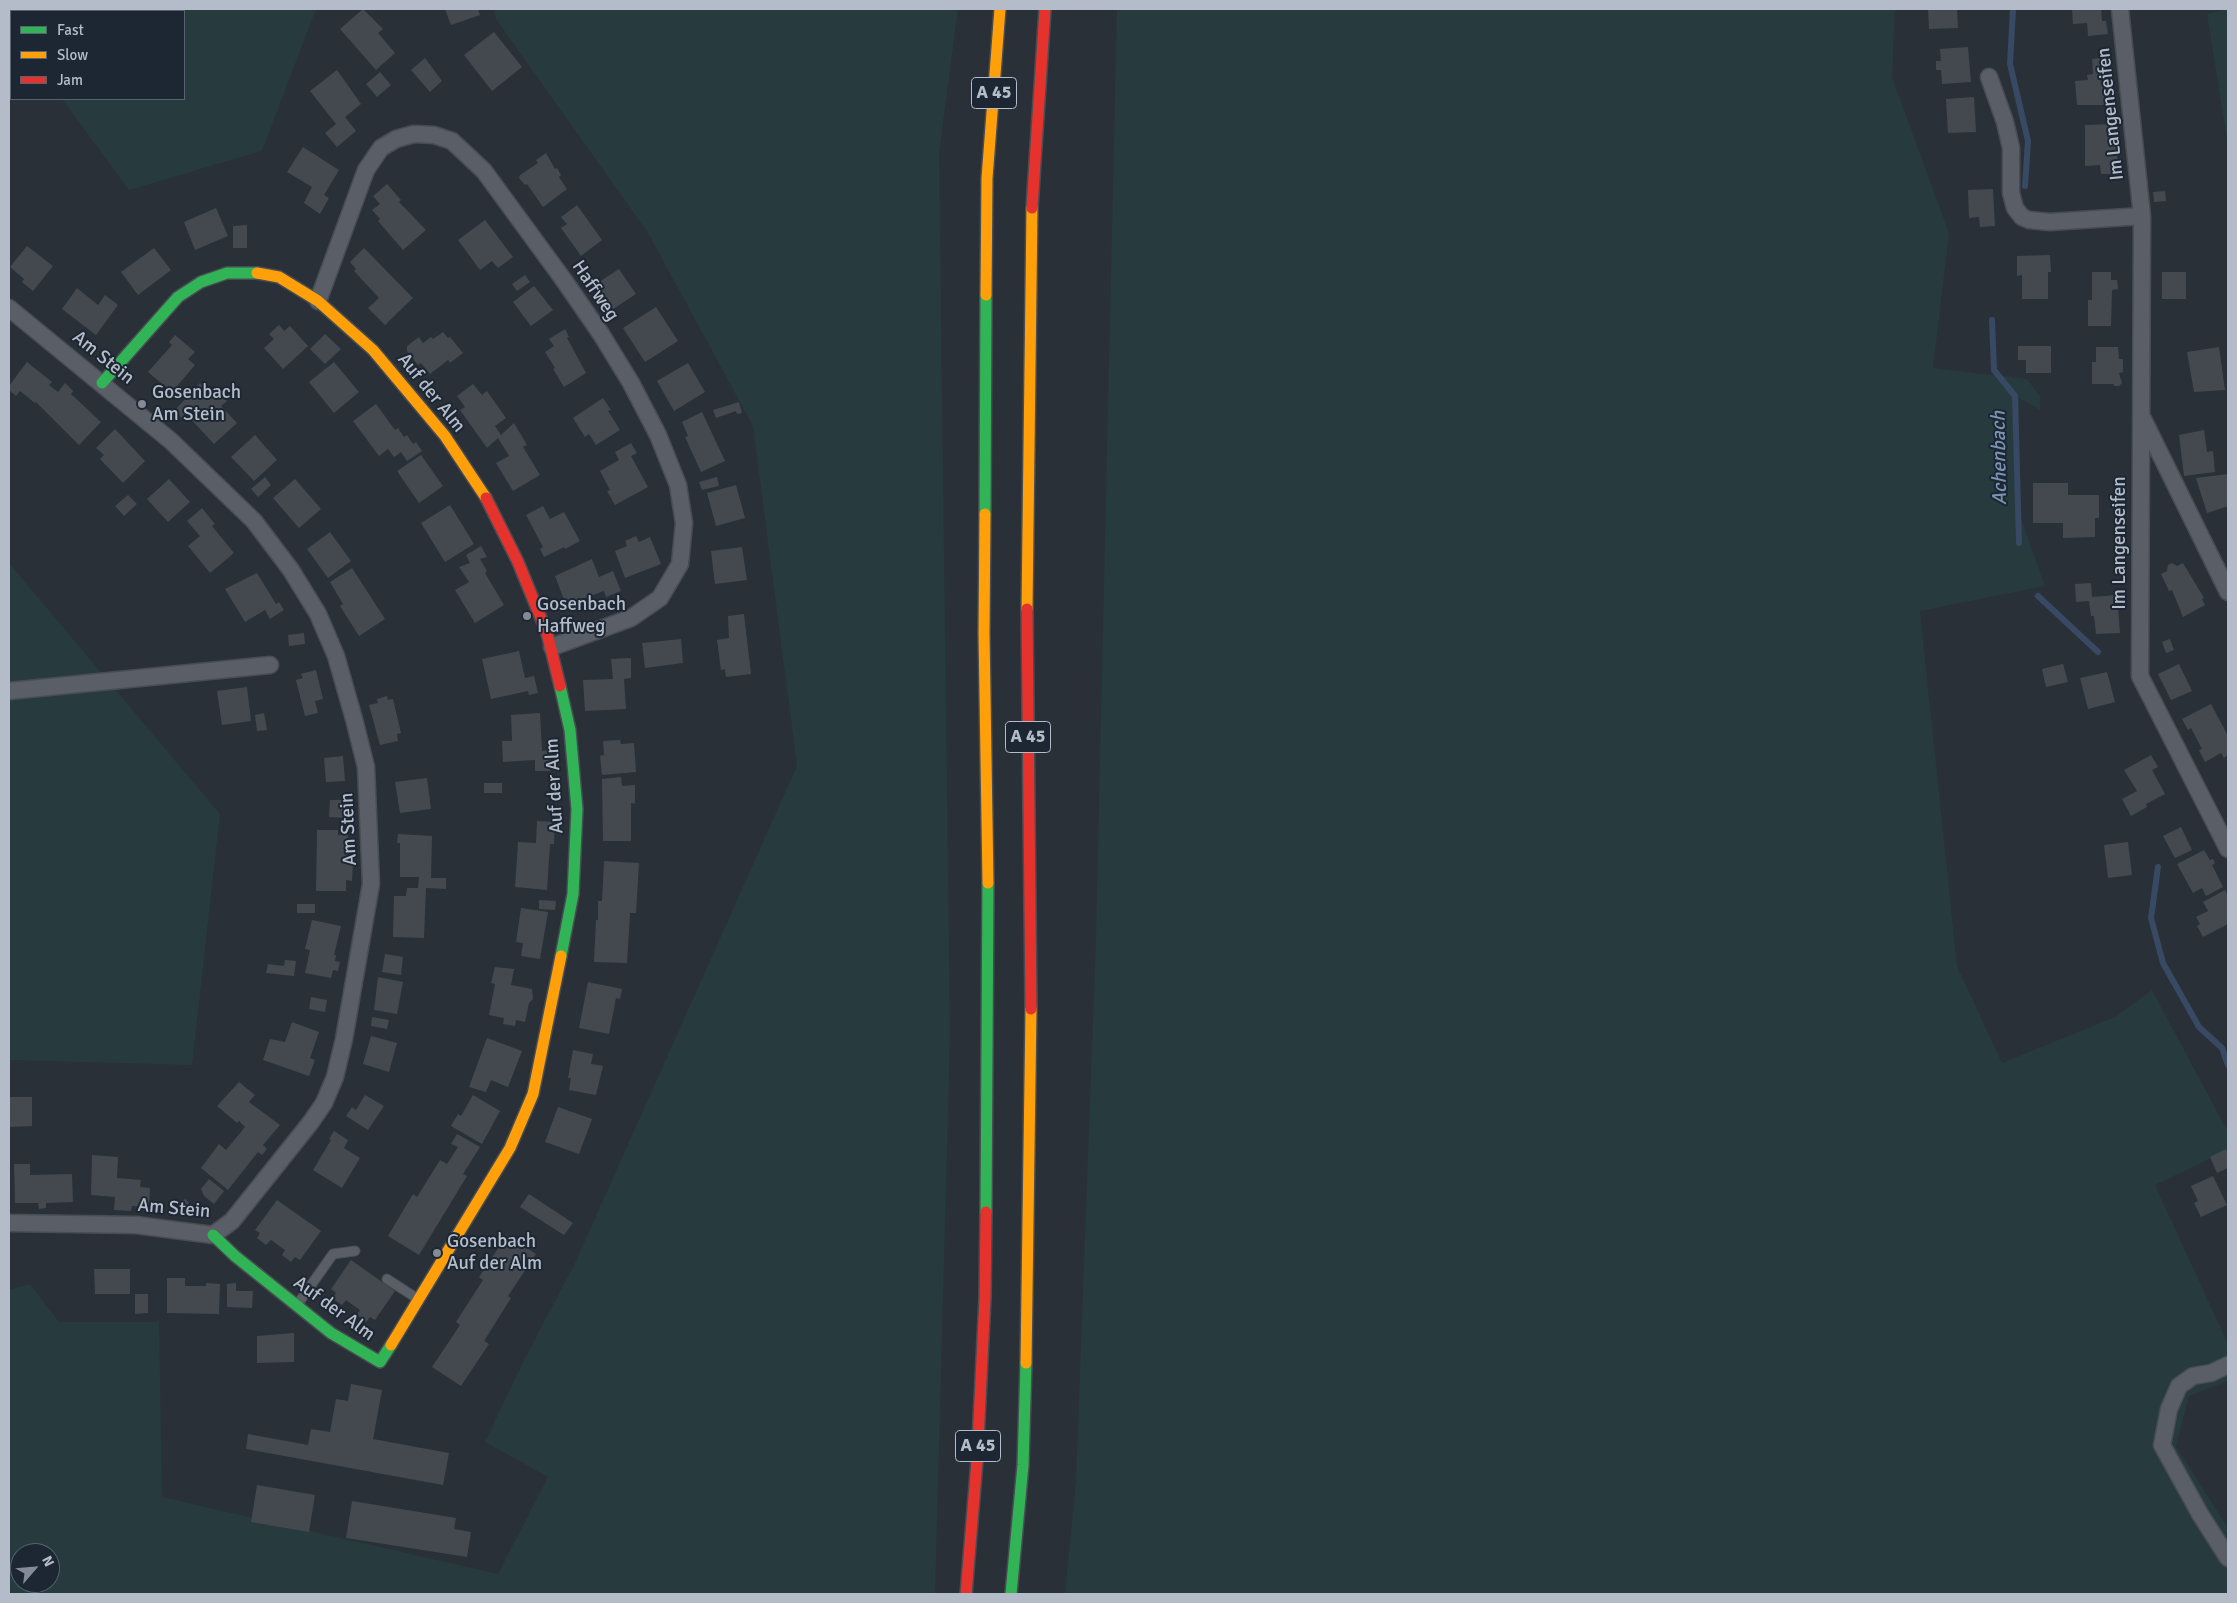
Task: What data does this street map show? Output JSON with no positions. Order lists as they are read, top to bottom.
{
  "streets": {
    "main road": ["A 45", "Auf der Alm"],
    "street": ["Im Langenseifen", "Haffweg", "Am Stein"]
  },
  "crossings": [
    ["Haffweg", "Auf der Alm"],
    ["Am Stein", "Auf der Alm"]
  ],
  "water": ["Achenbach"],
  "places": ["Gosenbach Am Stein", "Gosenbach Haffweg", "Gosenbach Auf der Alm"],
  "legend": ["Fast", "Slow", "Jam"],
  "north": "top right"
}
